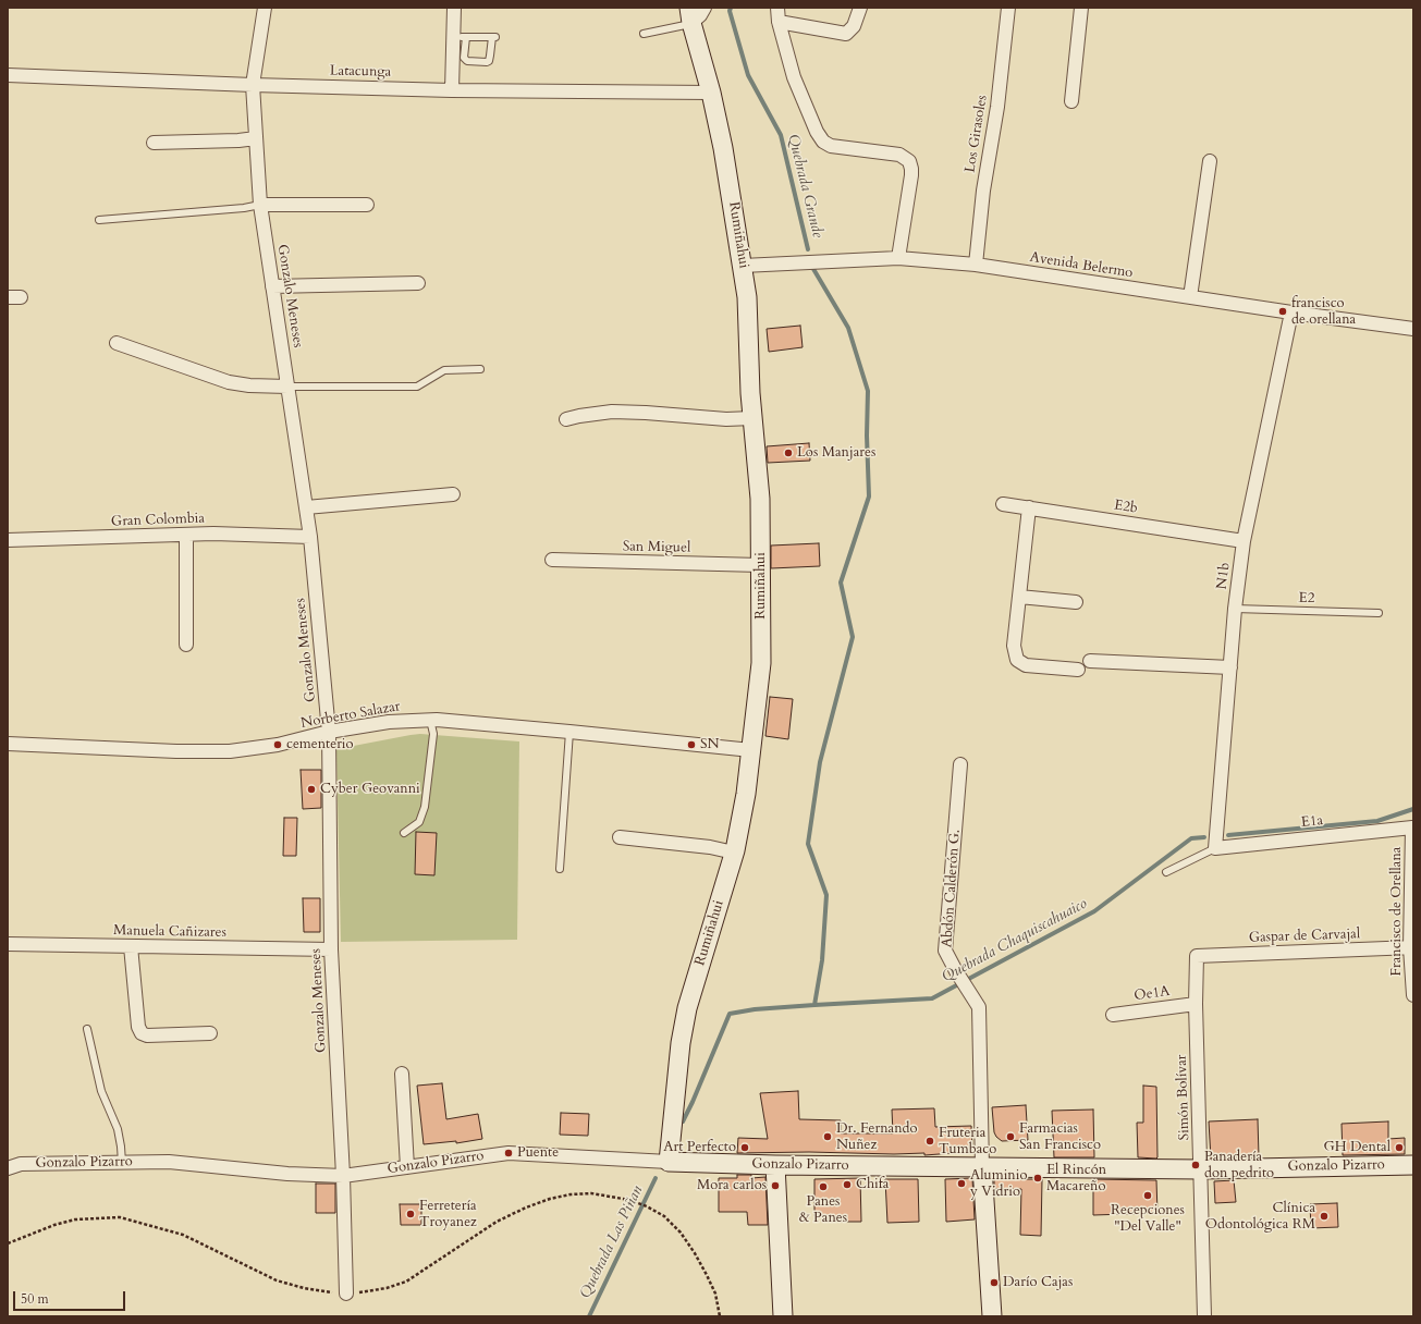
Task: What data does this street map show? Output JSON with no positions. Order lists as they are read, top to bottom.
{
  "streets": {
    "street": [
      "Latacunga",
      "Los Girasoles",
      "Rumiñahui",
      "Avenida Belermo",
      "Gonzalo Meneses",
      "E2b",
      "Gran Colombia",
      "San Miguel",
      "N1b",
      "Norberto Salazar",
      "E1a",
      "Abdón Calderón G.",
      "Francisco de Orellana",
      "Manuela Cañizares",
      "Gaspar de Carvajal",
      "Oe1A",
      "Simón Bolívar",
      "Gonzalo Pizarro"
    ],
    "lane": ["E2"]
  },
  "crossings": [
    ["Latacunga", "Rumiñahui"],
    ["Latacunga", "Gonzalo Meneses"],
    ["Los Girasoles", "Avenida Belermo"],
    ["Rumiñahui", "Avenida Belermo"],
    ["Rumiñahui", "San Miguel"],
    ["Rumiñahui", "Norberto Salazar"],
    ["Rumiñahui", "Gonzalo Pizarro"],
    ["Avenida Belermo", "N1b"],
    ["Gonzalo Meneses", "Gran Colombia"],
    ["Gonzalo Meneses", "Norberto Salazar"],
    ["Gonzalo Meneses", "Manuela Cañizares"],
    ["Gonzalo Meneses", "Gonzalo Pizarro"],
    ["E2b", "N1b"],
    ["N1b", "E2"],
    ["N1b", "E1a"],
    ["E1a", "Francisco de Orellana"],
    ["Abdón Calderón G.", "Gonzalo Pizarro"],
    ["Francisco de Orellana", "Gaspar de Carvajal"],
    ["Gaspar de Carvajal", "Simón Bolívar"],
    ["Oe1A", "Simón Bolívar"],
    ["Simón Bolívar", "Gonzalo Pizarro"]
  ],
  "water": ["Quebrada Grande", "Quebrada Chaquiscahuaico", "Quebrada Las Piñan"],
  "places": [
    "francisco de orellana",
    "Los Manjares",
    "cementerio",
    "SN",
    "Cyber Geovanni",
    "Dr. Fernando Nuñez",
    "Farmacias San Francisco",
    "Fruteria Tumbaco",
    "Art Perfecto",
    "GH Dental",
    "Puente",
    "Panadería don pedrito",
    "El Rincón Macareño",
    "Aluminio y Vidrio",
    "Chifa",
    "Mora carlos",
    "Panes & Panes",
    "Recepciones \"Del Valle\"",
    "Ferretería Troyanez",
    "Clínica Odontológica RM",
    "Darío Cajas"
  ],
  "scale_bar": "50 m"
}
